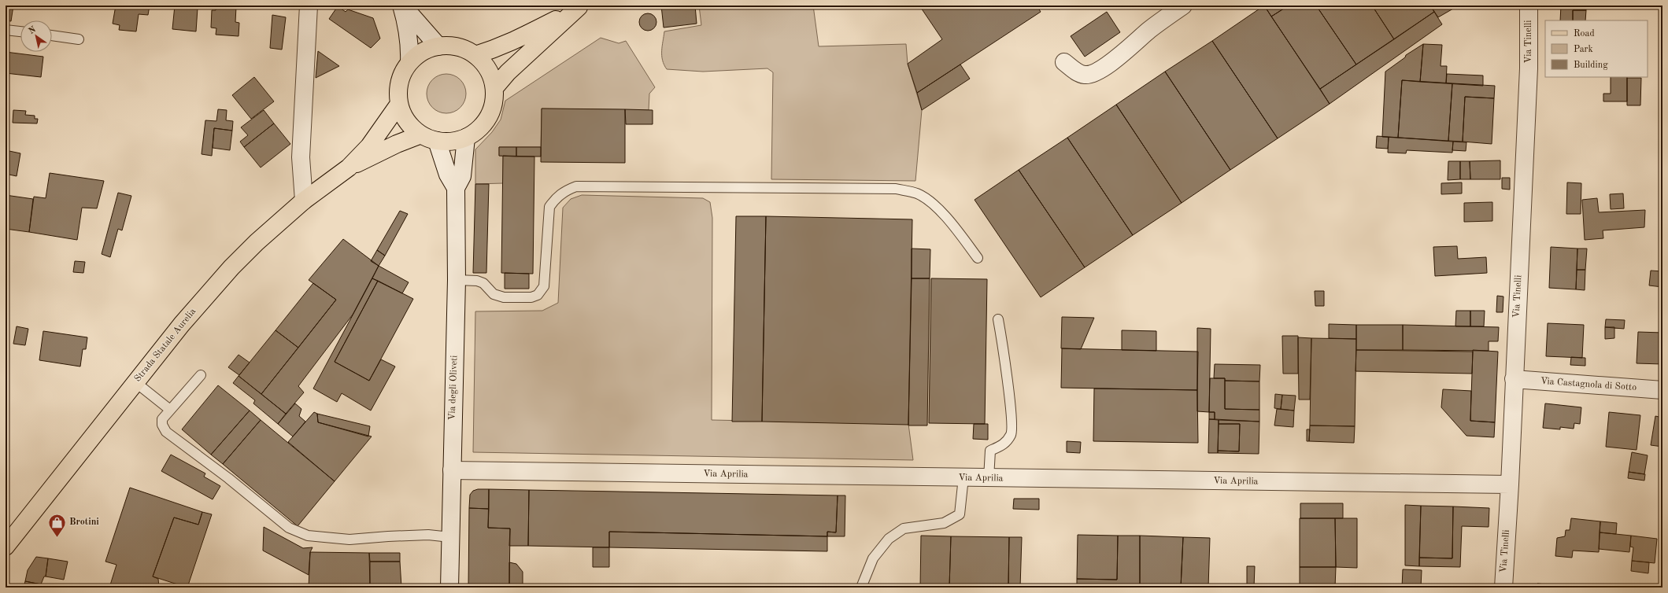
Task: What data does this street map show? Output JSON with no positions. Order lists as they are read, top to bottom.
{
  "streets": {
    "main road": ["Strada Statale Aurelia"],
    "street": [
      "Via Tinelli",
      "Via Castagnola di Sotto",
      "Via degli Oliveti",
      "Via Aprilia"
    ]
  },
  "crossings": [
    ["Via Tinelli", "Via Castagnola di Sotto"],
    ["Via Tinelli", "Via Aprilia"],
    ["Strada Statale Aurelia", "Via degli Oliveti"],
    ["Via degli Oliveti", "Via Aprilia"]
  ],
  "places": {
    "shop": ["Brotini"]
  },
  "legend": ["Road", "Park", "Building"],
  "north": "top left"
}
